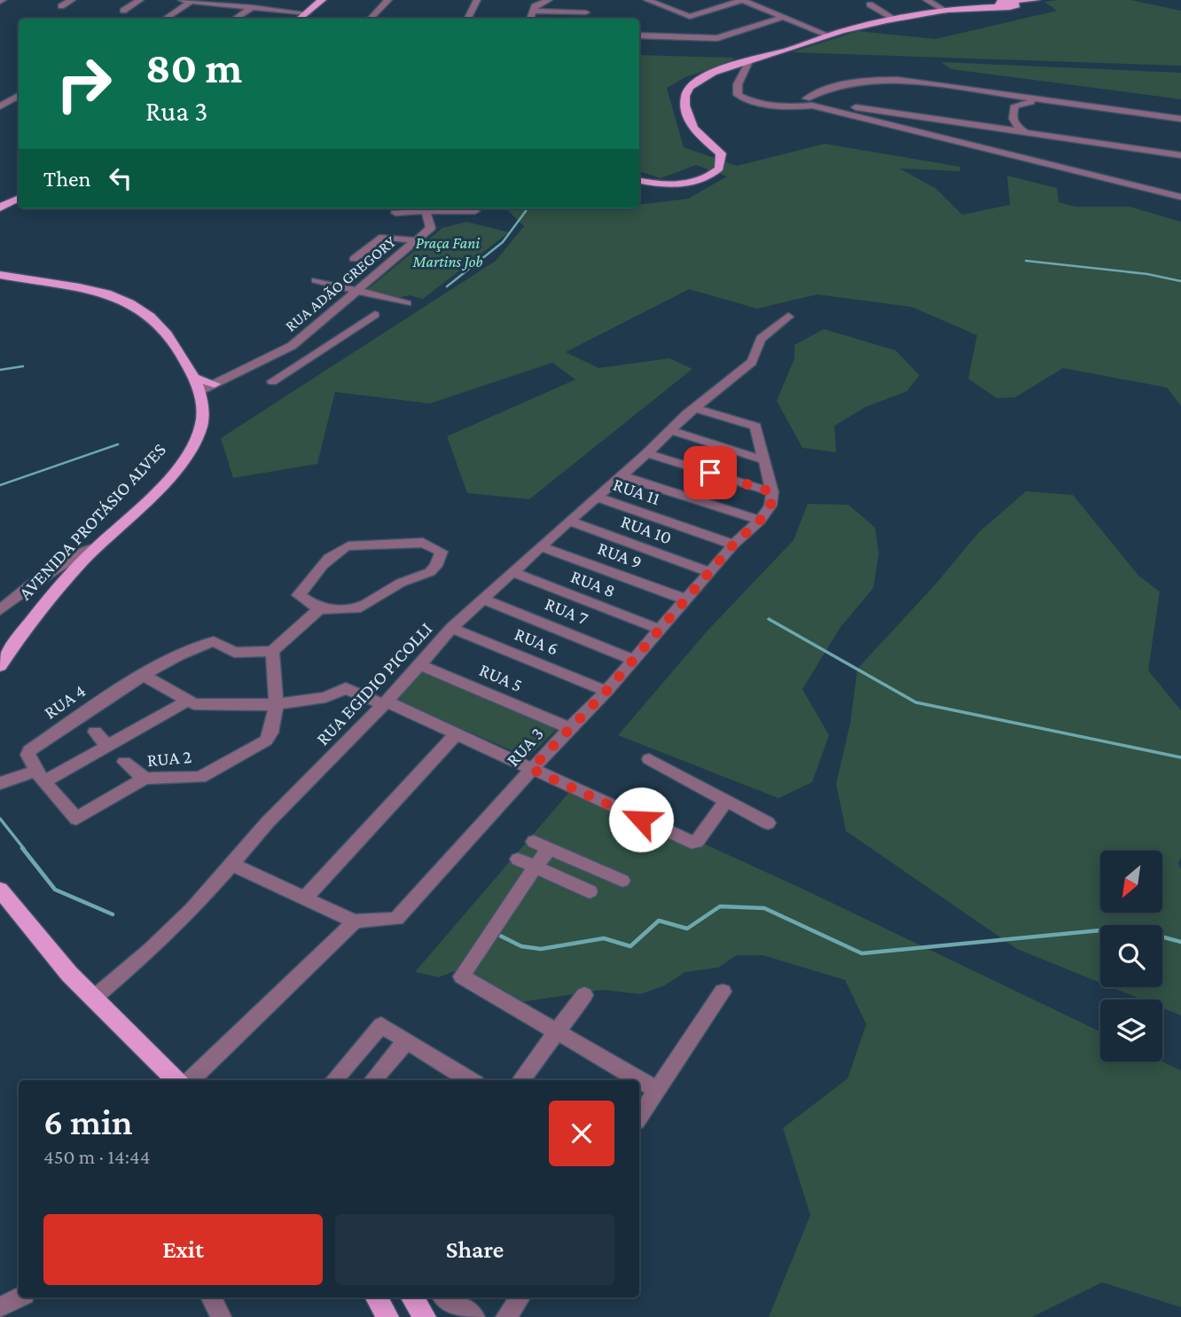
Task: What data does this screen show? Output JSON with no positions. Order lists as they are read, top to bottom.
{
  "streets": {
    "main road": ["AVENIDA PROTÁSIO ALVES"],
    "street": [
      "RUA ADÃO GREGORY",
      "RUA 11",
      "RUA 10",
      "RUA 9",
      "RUA 8",
      "RUA 7",
      "RUA 6",
      "RUA 5",
      "RUA EGIDIO PICOLLI",
      "RUA 4",
      "RUA 3",
      "RUA 2"
    ]
  },
  "crossings": [
    ["RUA 11", "RUA EGIDIO PICOLLI"],
    ["RUA 11", "RUA 3"],
    ["RUA 10", "RUA EGIDIO PICOLLI"],
    ["RUA 10", "RUA 3"],
    ["RUA 9", "RUA EGIDIO PICOLLI"],
    ["RUA 9", "RUA 3"],
    ["RUA 8", "RUA EGIDIO PICOLLI"],
    ["RUA 8", "RUA 3"],
    ["RUA 7", "RUA EGIDIO PICOLLI"],
    ["RUA 7", "RUA 3"],
    ["RUA 6", "RUA EGIDIO PICOLLI"],
    ["RUA 6", "RUA 3"],
    ["RUA 5", "RUA EGIDIO PICOLLI"],
    ["RUA 5", "RUA 3"],
    ["RUA 4", "RUA 2"]
  ],
  "parks": ["Praça Fani Martins Job"],
  "north": "bottom left",
  "page": {
    "turn": ["80 m", "Rua 3"],
    "then": "Then",
    "heading": ["6 min", "450 m · 14:44"],
    "buttons": ["Exit", "Share"]
  }
}
